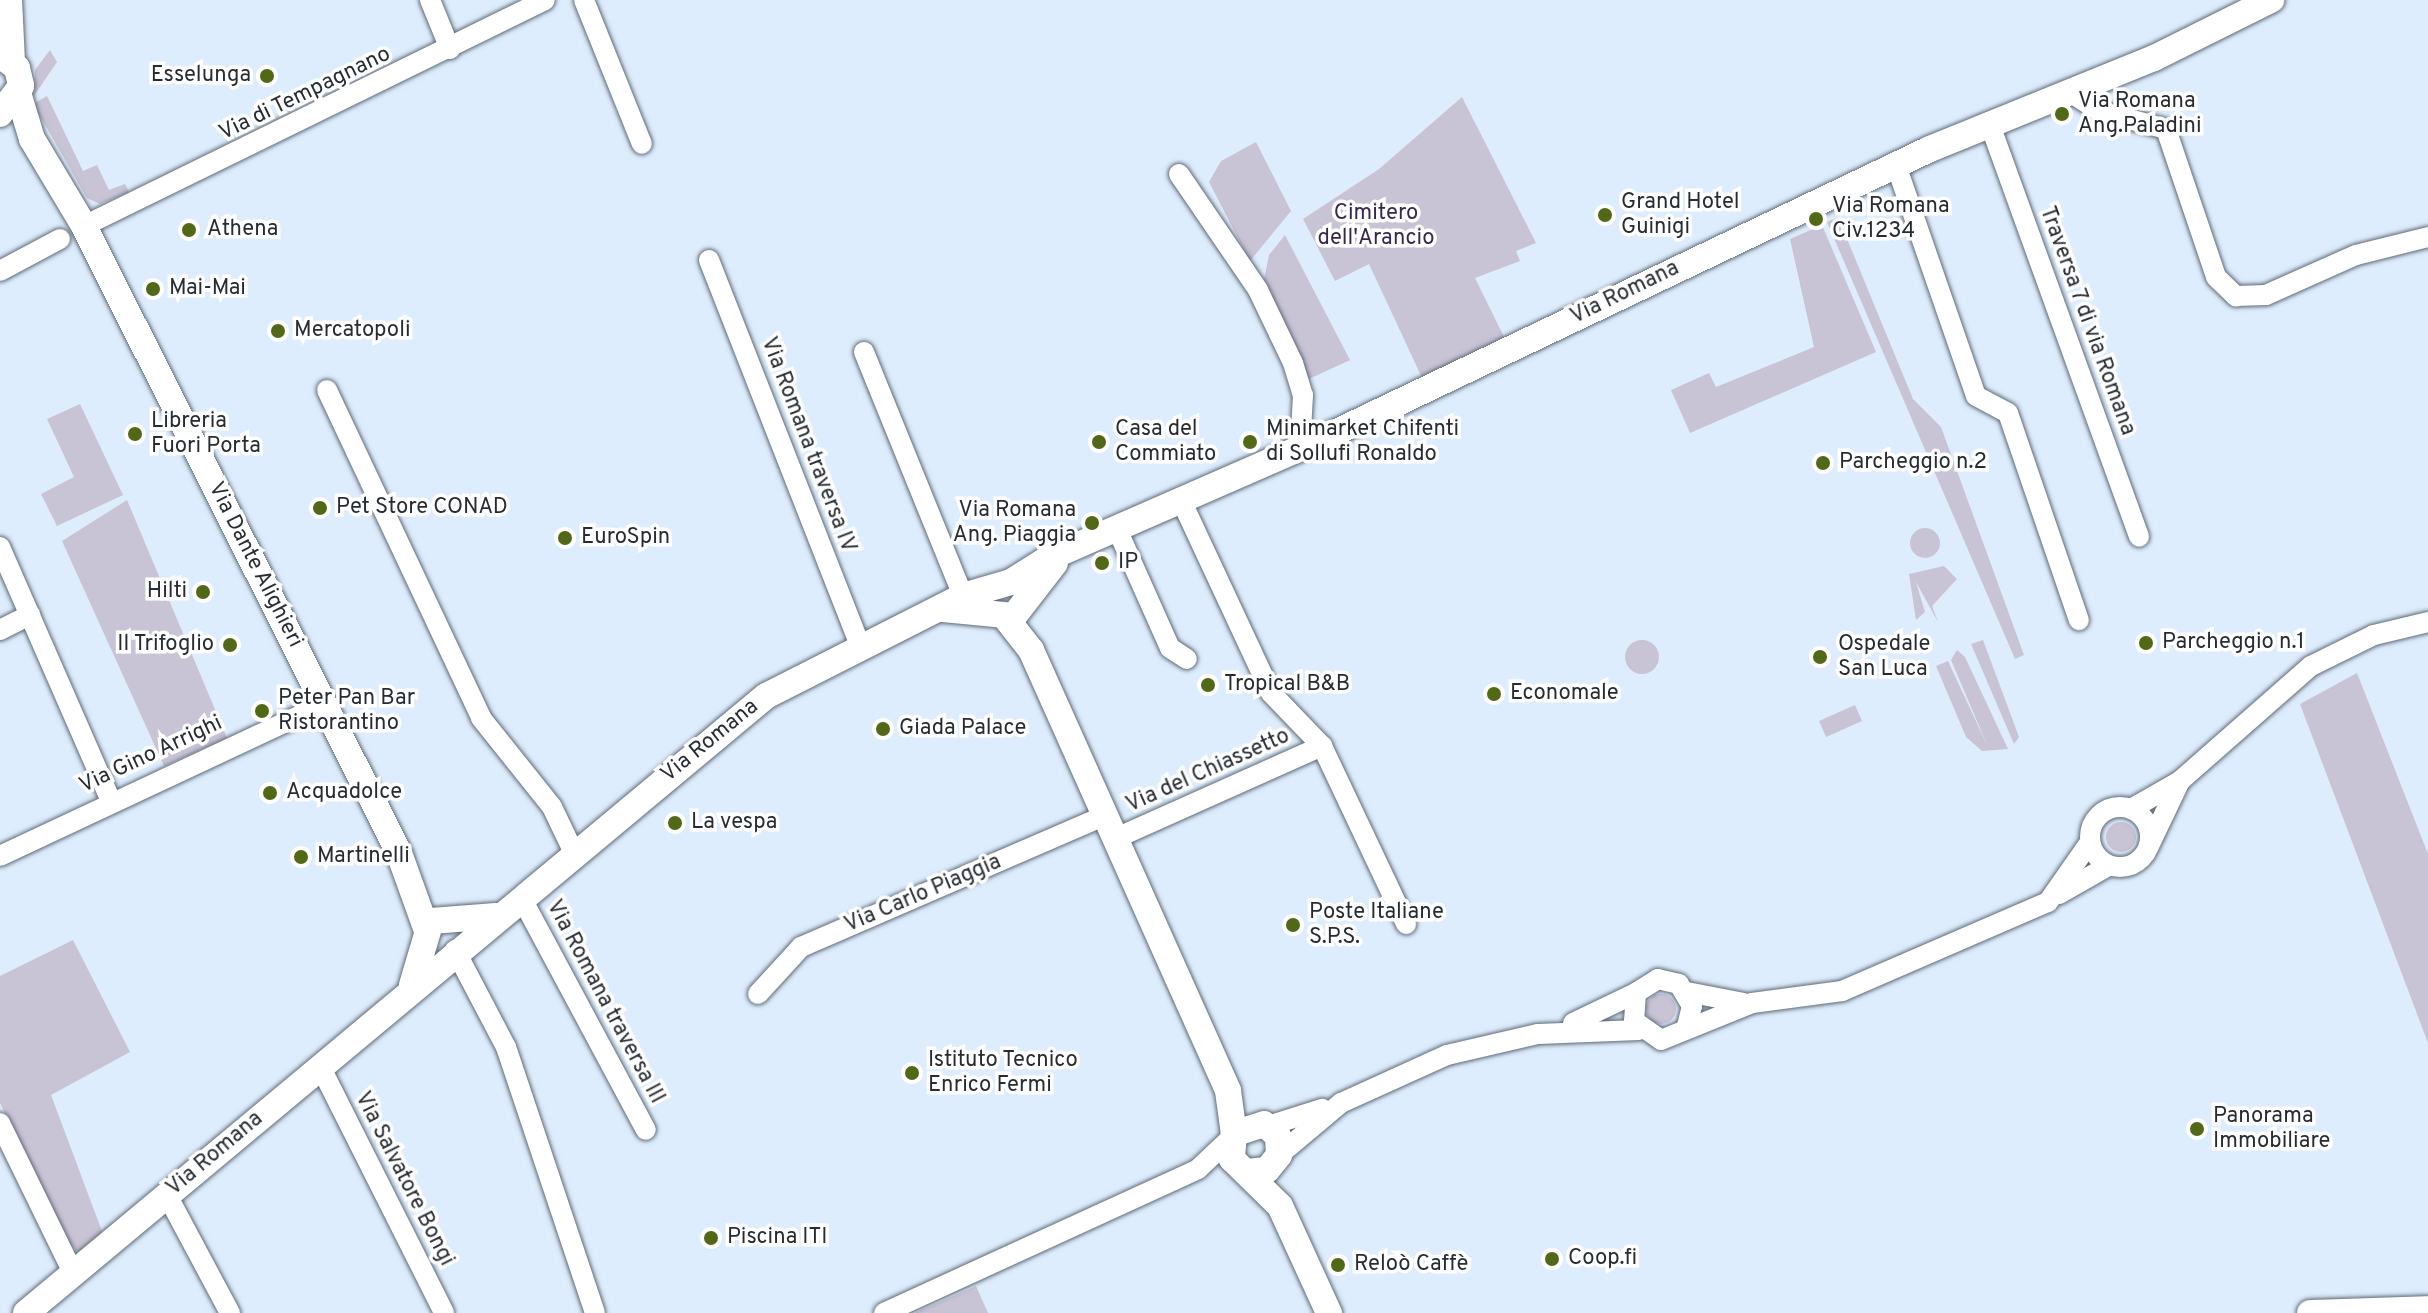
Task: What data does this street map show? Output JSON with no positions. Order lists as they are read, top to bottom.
{
  "streets": {
    "main road": ["Via Romana", "Via Dante Alighieri"],
    "street": [
      "Via di Tempagnano",
      "Traversa 7 di via Romana",
      "Via Romana traversa IV",
      "Via Gino Arrighi",
      "Via del Chiassetto",
      "Via Carlo Piaggia",
      "Via Romana traversa III",
      "Via Salvatore Bongi"
    ]
  },
  "crossings": [
    ["Via di Tempagnano", "Via Dante Alighieri"],
    ["Via Romana", "Traversa 7 di via Romana"],
    ["Via Romana", "Via Romana traversa IV"],
    ["Via Romana", "Via Dante Alighieri"],
    ["Via Romana", "Via del Chiassetto"],
    ["Via Romana", "Via Romana traversa III"],
    ["Via Romana", "Via Salvatore Bongi"],
    ["Via Dante Alighieri", "Via Gino Arrighi"],
    ["Via del Chiassetto", "Via Carlo Piaggia"]
  ],
  "parks": ["Cimitero dell'Arancio"],
  "places": [
    "Esselunga",
    "Via Romana Ang.Paladini",
    "Grand Hotel Guinigi",
    "Via Romana Civ.1234",
    "Athena",
    "Mai-Mai",
    "Mercatopoli",
    "Libreria Fuori Porta",
    "Casa del Commiato",
    "Minimarket Chifenti di Sollufi Ronaldo",
    "Parcheggio n.2",
    "Pet Store CONAD",
    "Via Romana Ang. Piaggia",
    "EuroSpin",
    "IP",
    "Hilti",
    "Parcheggio n.1",
    "Il Trifoglio",
    "Ospedale San Luca",
    "Tropical B&B",
    "Economale",
    "Peter Pan Bar Ristorantino",
    "Giada Palace",
    "Acquadolce",
    "La vespa",
    "Martinelli",
    "Poste Italiane S.P.S.",
    "Istituto Tecnico Enrico Fermi",
    "Panorama Immobiliare",
    "Piscina ITI",
    "Coop.fi",
    "Reloò Caffè"
  ]
}
